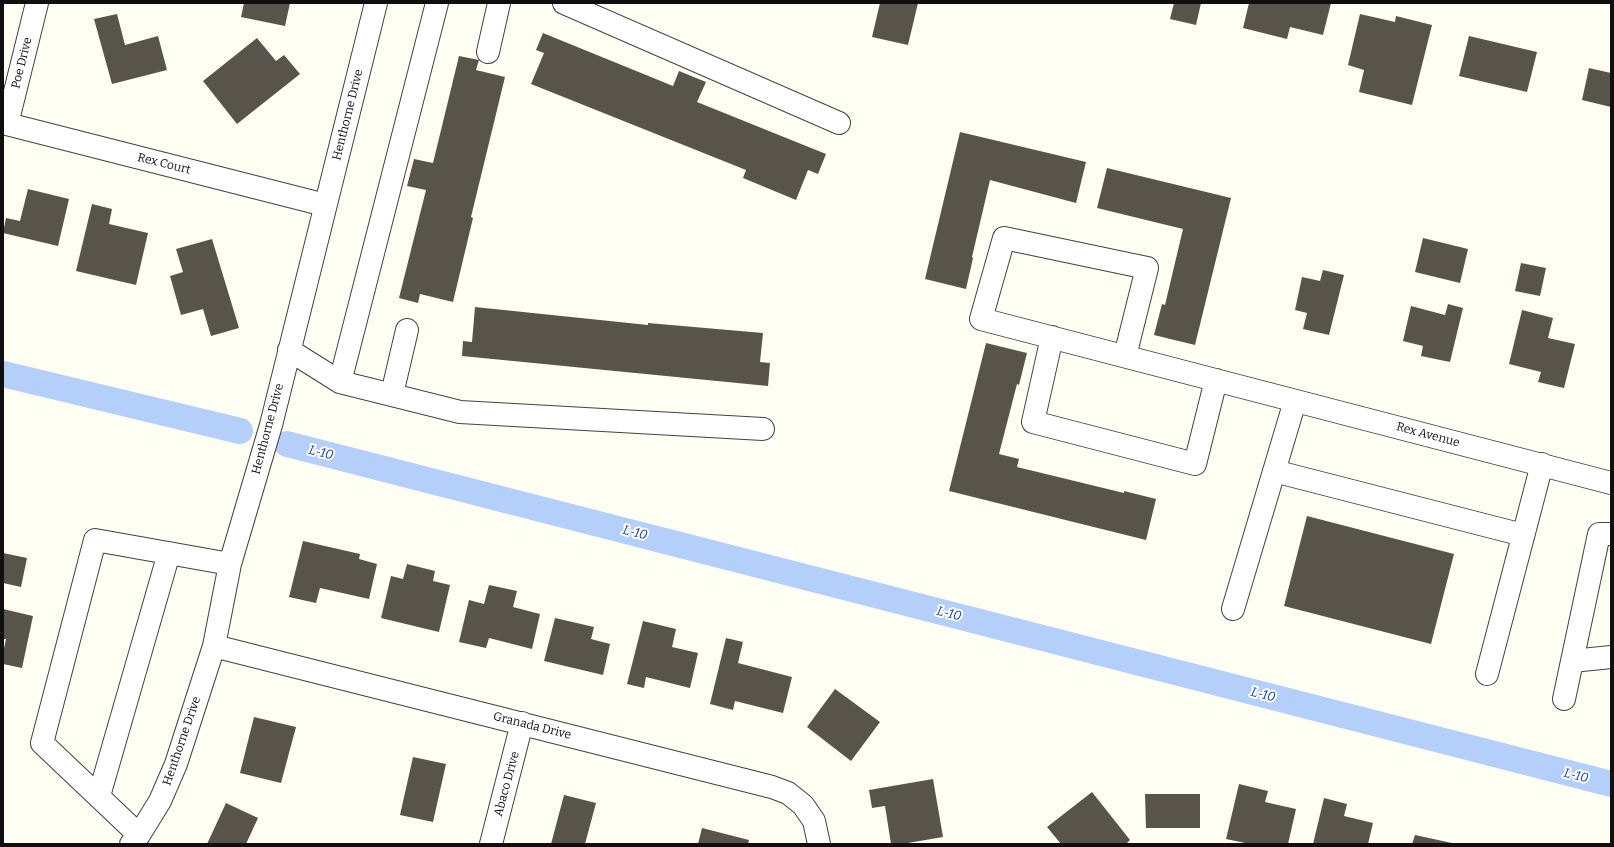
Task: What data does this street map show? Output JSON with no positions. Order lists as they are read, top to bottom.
{
  "streets": {
    "street": [
      "Poe Drive",
      "Henthorne Drive",
      "Rex Court",
      "Rex Avenue",
      "Granada Drive",
      "Abaco Drive"
    ]
  },
  "crossings": [
    ["Poe Drive", "Rex Court"],
    ["Henthorne Drive", "Rex Court"],
    ["Henthorne Drive", "Granada Drive"],
    ["Granada Drive", "Abaco Drive"]
  ],
  "water": ["L-10"]
}
